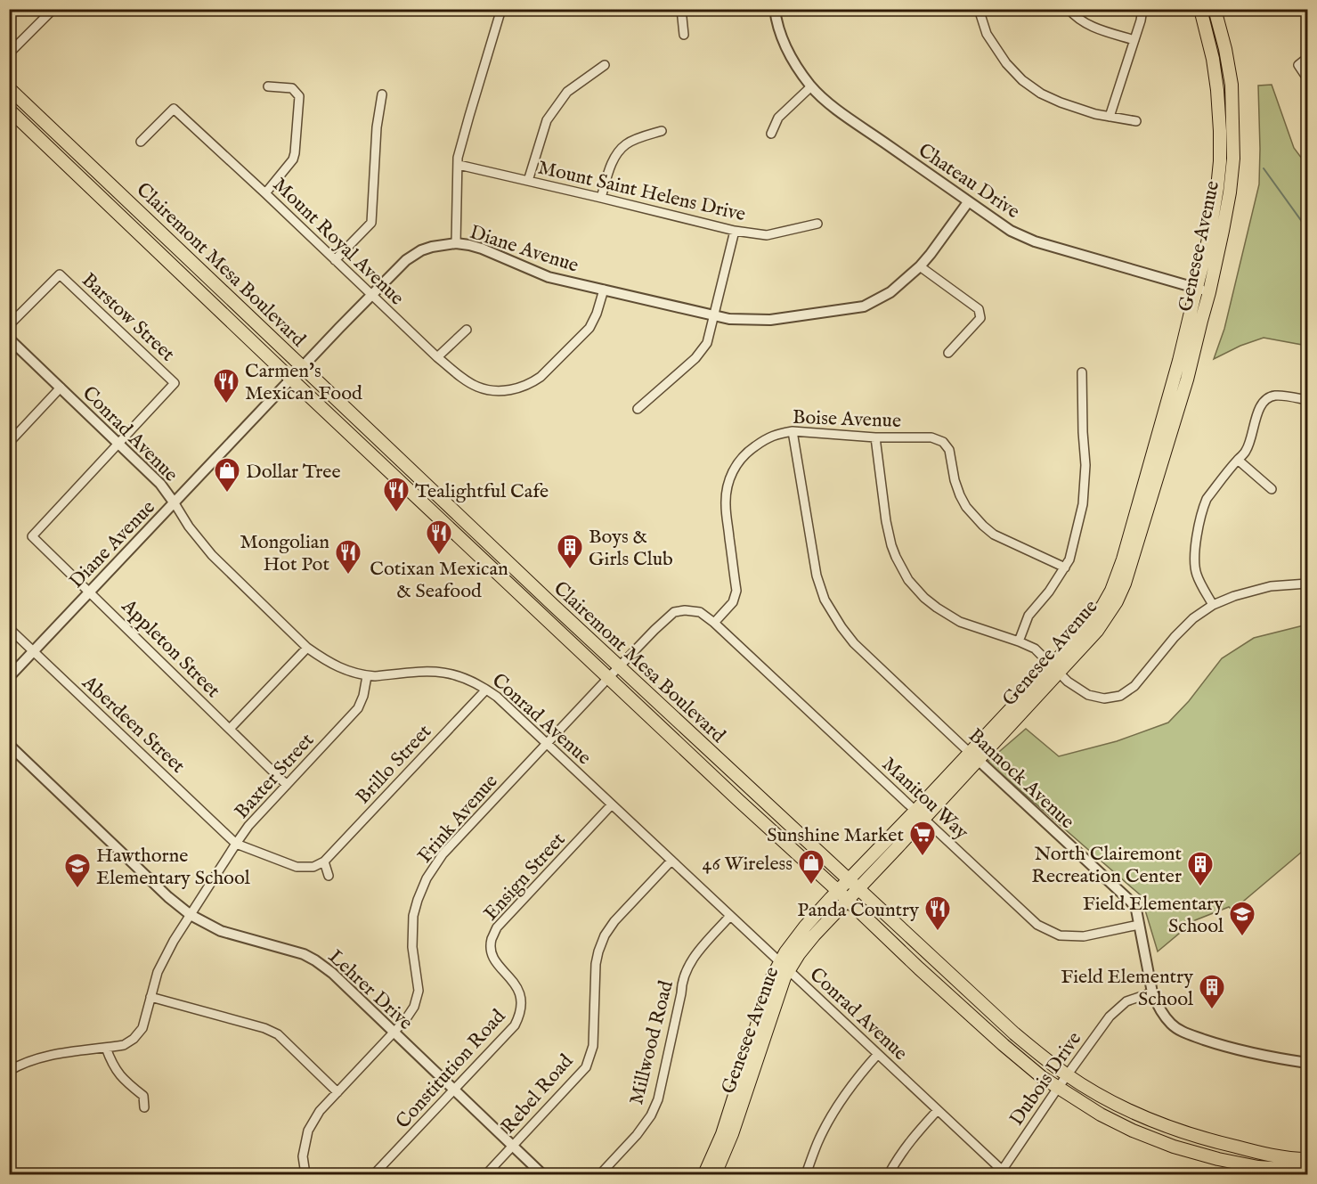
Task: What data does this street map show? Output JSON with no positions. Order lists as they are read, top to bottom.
{
  "streets": {
    "main road": ["Genesee Avenue", "Clairemont Mesa Boulevard"],
    "street": [
      "Chateau Drive",
      "Mount Saint Helens Drive",
      "Mount Royal Avenue",
      "Diane Avenue",
      "Barstow Street",
      "Boise Avenue",
      "Conrad Avenue",
      "Appleton Street",
      "Aberdeen Street",
      "Brillo Street",
      "Baxter Street",
      "Bannock Avenue",
      "Manitou Way",
      "Frink Avenue",
      "Ensign Street",
      "Lehrer Drive",
      "Millwood Road",
      "Constitution Road",
      "Dubois Drive",
      "Rebel Road"
    ]
  },
  "crossings": [
    ["Chateau Drive", "Genesee Avenue"],
    ["Chateau Drive", "Diane Avenue"],
    ["Mount Royal Avenue", "Diane Avenue"],
    ["Genesee Avenue", "Clairemont Mesa Boulevard"],
    ["Genesee Avenue", "Conrad Avenue"],
    ["Genesee Avenue", "Bannock Avenue"],
    ["Genesee Avenue", "Manitou Way"],
    ["Diane Avenue", "Clairemont Mesa Boulevard"],
    ["Diane Avenue", "Conrad Avenue"],
    ["Diane Avenue", "Appleton Street"],
    ["Diane Avenue", "Aberdeen Street"],
    ["Clairemont Mesa Boulevard", "Frink Avenue"],
    ["Clairemont Mesa Boulevard", "Dubois Drive"],
    ["Barstow Street", "Conrad Avenue"],
    ["Barstow Street", "Appleton Street"],
    ["Boise Avenue", "Bannock Avenue"],
    ["Boise Avenue", "Manitou Way"],
    ["Boise Avenue", "Frink Avenue"],
    ["Conrad Avenue", "Appleton Street"],
    ["Conrad Avenue", "Brillo Street"],
    ["Conrad Avenue", "Baxter Street"],
    ["Conrad Avenue", "Frink Avenue"],
    ["Conrad Avenue", "Ensign Street"],
    ["Conrad Avenue", "Millwood Road"],
    ["Conrad Avenue", "Dubois Drive"],
    ["Conrad Avenue", "Rebel Road"],
    ["Appleton Street", "Baxter Street"],
    ["Aberdeen Street", "Baxter Street"],
    ["Baxter Street", "Lehrer Drive"],
    ["Bannock Avenue", "Manitou Way"],
    ["Bannock Avenue", "Dubois Drive"],
    ["Manitou Way", "Frink Avenue"],
    ["Frink Avenue", "Lehrer Drive"],
    ["Ensign Street", "Constitution Road"],
    ["Lehrer Drive", "Constitution Road"],
    ["Lehrer Drive", "Rebel Road"]
  ],
  "places": {
    "restaurant": [
      "Carmen's Mexican Food",
      "Tealightful Cafe",
      "Cotixan Mexican & Seafood",
      "Mongolian Hot Pot",
      "Panda Country"
    ],
    "shop": ["Dollar Tree", "46 Wireless"],
    "building": ["Boys & Girls Club", "North Clairemont Recreation Center", "Field Elementry School"],
    "supermarket": ["Sunshine Market"],
    "school or university": ["Hawthorne Elementary School", "Field Elementary School"]
  }
}
